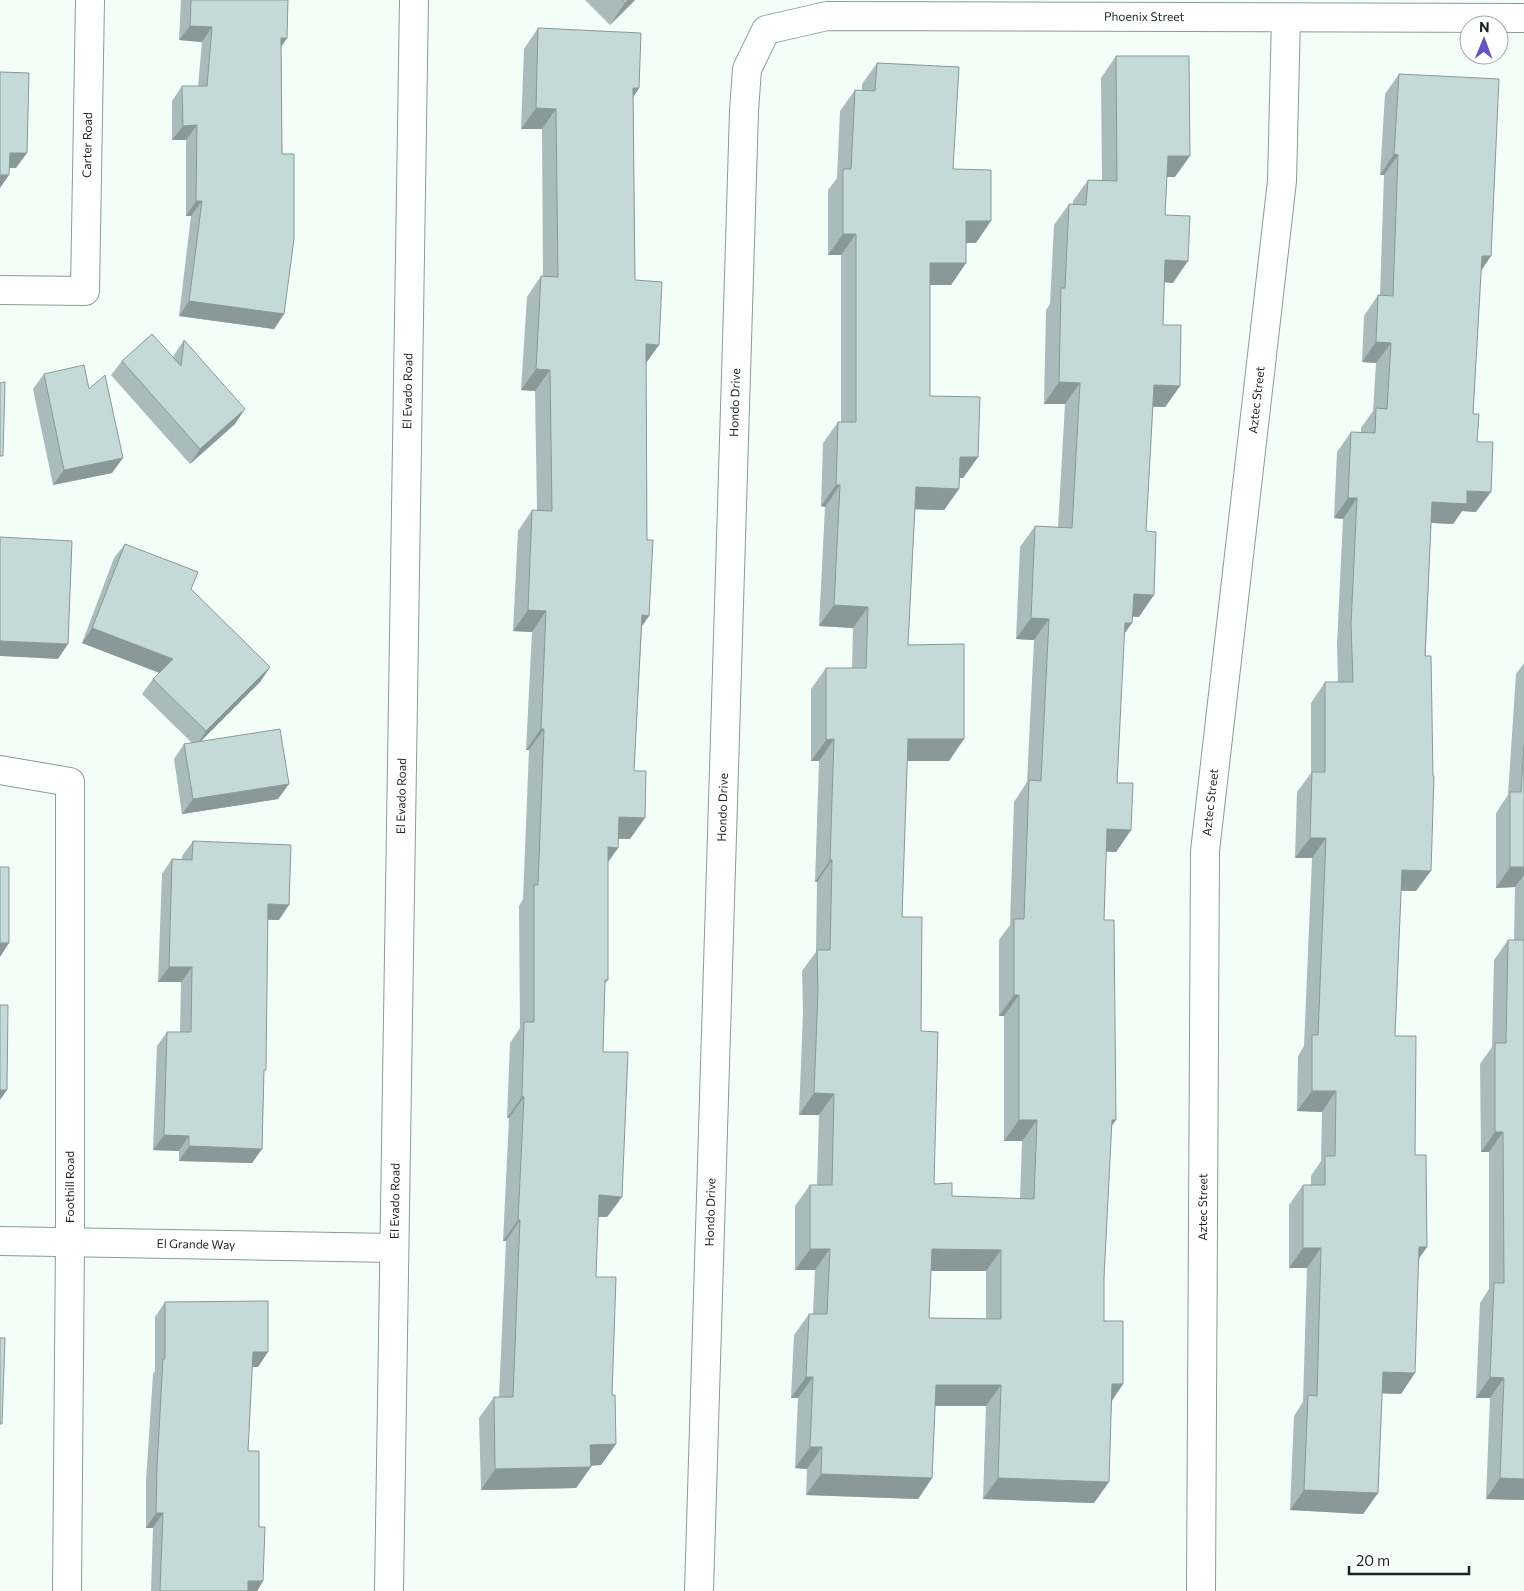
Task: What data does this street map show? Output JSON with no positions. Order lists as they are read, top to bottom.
{
  "streets": {
    "street": [
      "Phoenix Street",
      "Carter Road",
      "El Evado Road",
      "Aztec Street",
      "Hondo Drive",
      "Foothill Road",
      "El Grande Way"
    ]
  },
  "crossings": [
    ["Phoenix Street", "Aztec Street"],
    ["Phoenix Street", "Hondo Drive"],
    ["El Evado Road", "El Grande Way"],
    ["Foothill Road", "El Grande Way"]
  ],
  "scale_bar": "20 m",
  "north": "top"
}
